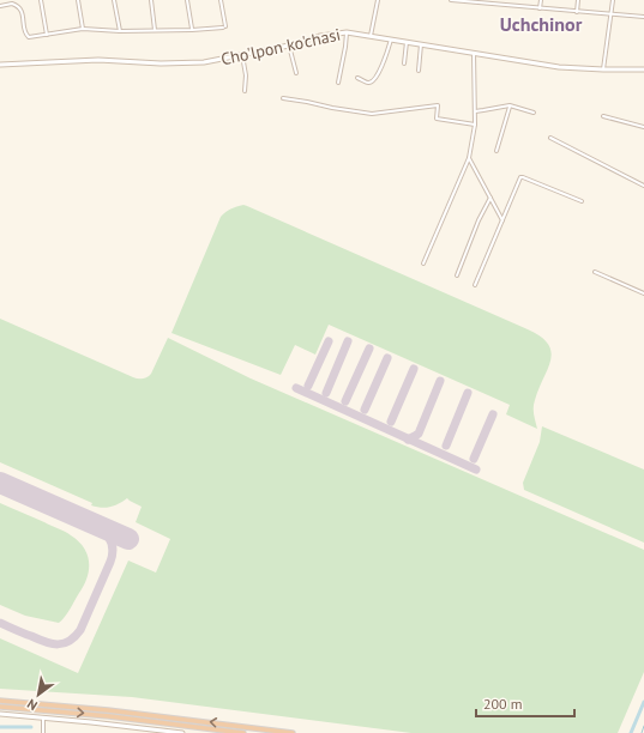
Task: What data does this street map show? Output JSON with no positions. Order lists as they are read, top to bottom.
{
  "streets": {
    "main road": ["Cho'lpon ko'chasi"]
  },
  "districts": ["Uchchinor"],
  "scale_bar": "200 m",
  "north": "bottom left"
}
